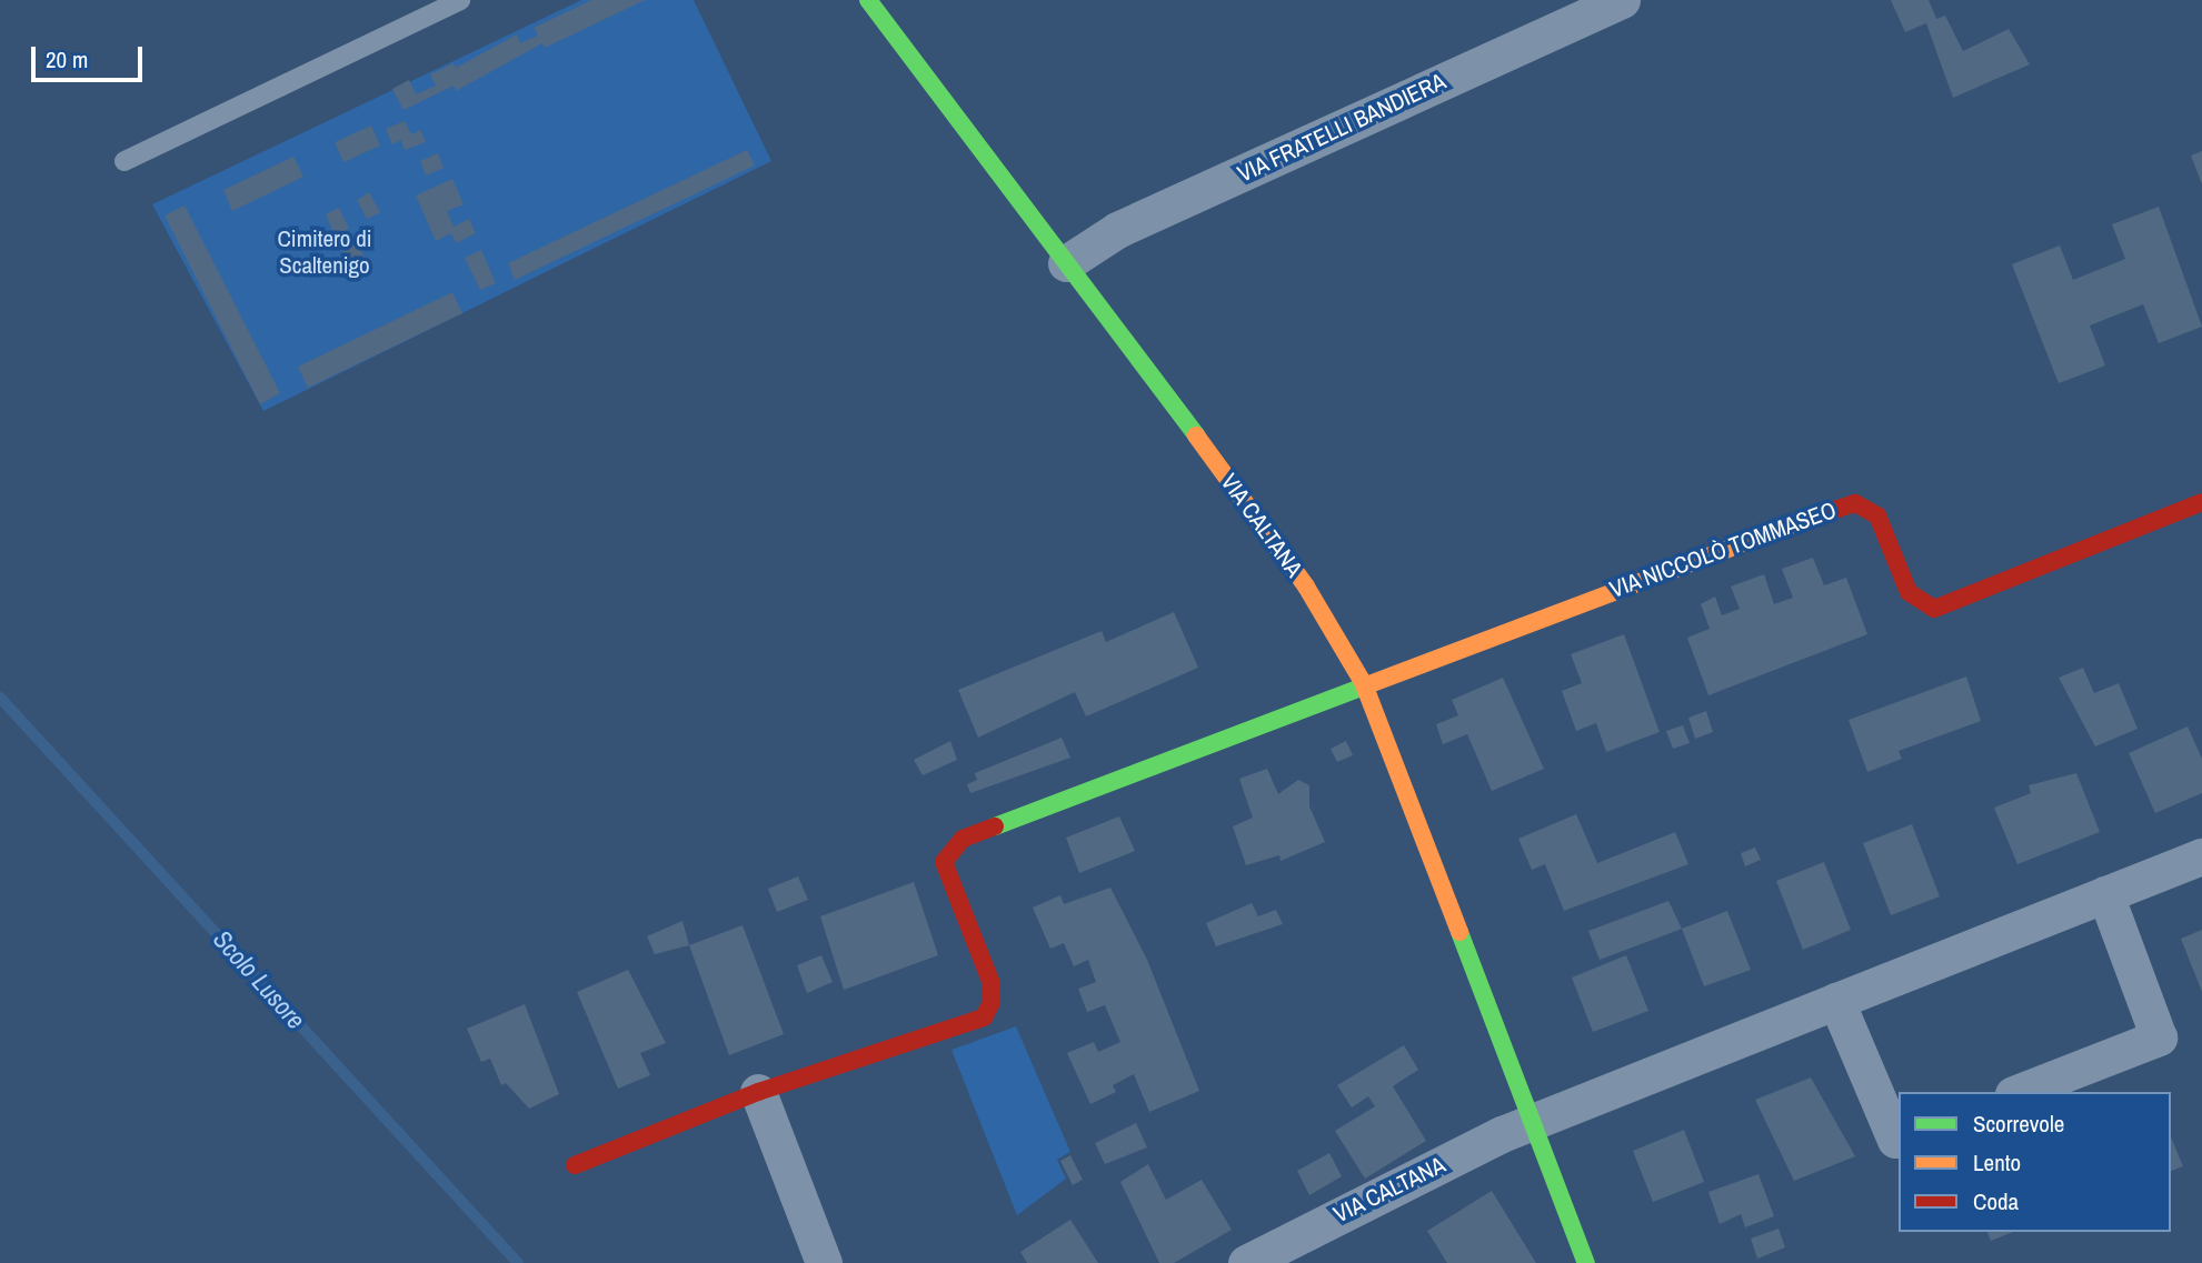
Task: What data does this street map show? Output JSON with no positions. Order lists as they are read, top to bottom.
{
  "streets": {
    "street": ["VIA FRATELLI BANDIERA", "VIA CALTANA", "VIA NICCOLÒ TOMMASEO"]
  },
  "crossings": [
    ["VIA FRATELLI BANDIERA", "VIA CALTANA"],
    ["VIA CALTANA", "VIA NICCOLÒ TOMMASEO"]
  ],
  "water": ["Scolo Lusore"],
  "parks": ["Cimitero di Scaltenigo"],
  "legend": ["Scorrevole", "Lento", "Coda"],
  "scale_bar": "20 m"
}
